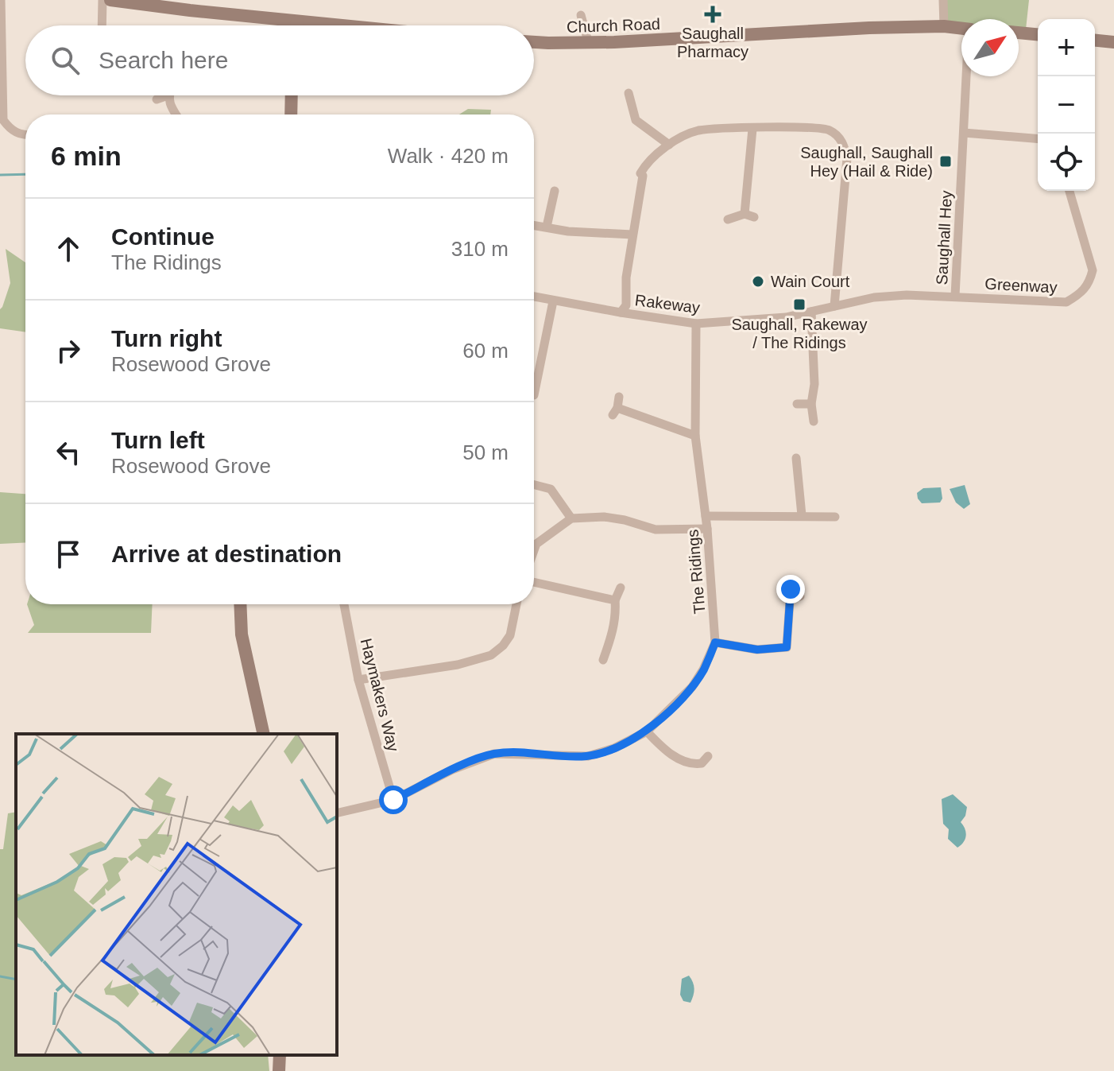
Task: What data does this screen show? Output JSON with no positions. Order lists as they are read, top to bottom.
{
  "streets": {
    "street": [
      "Church Road",
      "Saughall Hey",
      "Greenway",
      "Rakeway",
      "The Ridings",
      "Haymakers Way"
    ]
  },
  "crossings": [
    ["Saughall Hey", "Greenway"],
    ["Greenway", "Rakeway"],
    ["Rakeway", "The Ridings"],
    ["The Ridings", "Haymakers Way"]
  ],
  "places": {
    "health": ["Saughall Pharmacy"],
    "transit": ["Saughall, Saughall Hey (Hail & Ride)", "Saughall, Rakeway / The Ridings"],
    "other": ["Wain Court"]
  },
  "north": "top right",
  "page": {
    "map_buttons": ["+", "−"],
    "search": "Search here",
    "heading": ["6 min", "Walk · 420 m"],
    "list": [
      ["Continue", "The Ridings", "310 m"],
      ["Turn right", "Rosewood Grove", "60 m"],
      ["Turn left", "Rosewood Grove", "50 m"],
      "Arrive at destination"
    ]
  }
}
